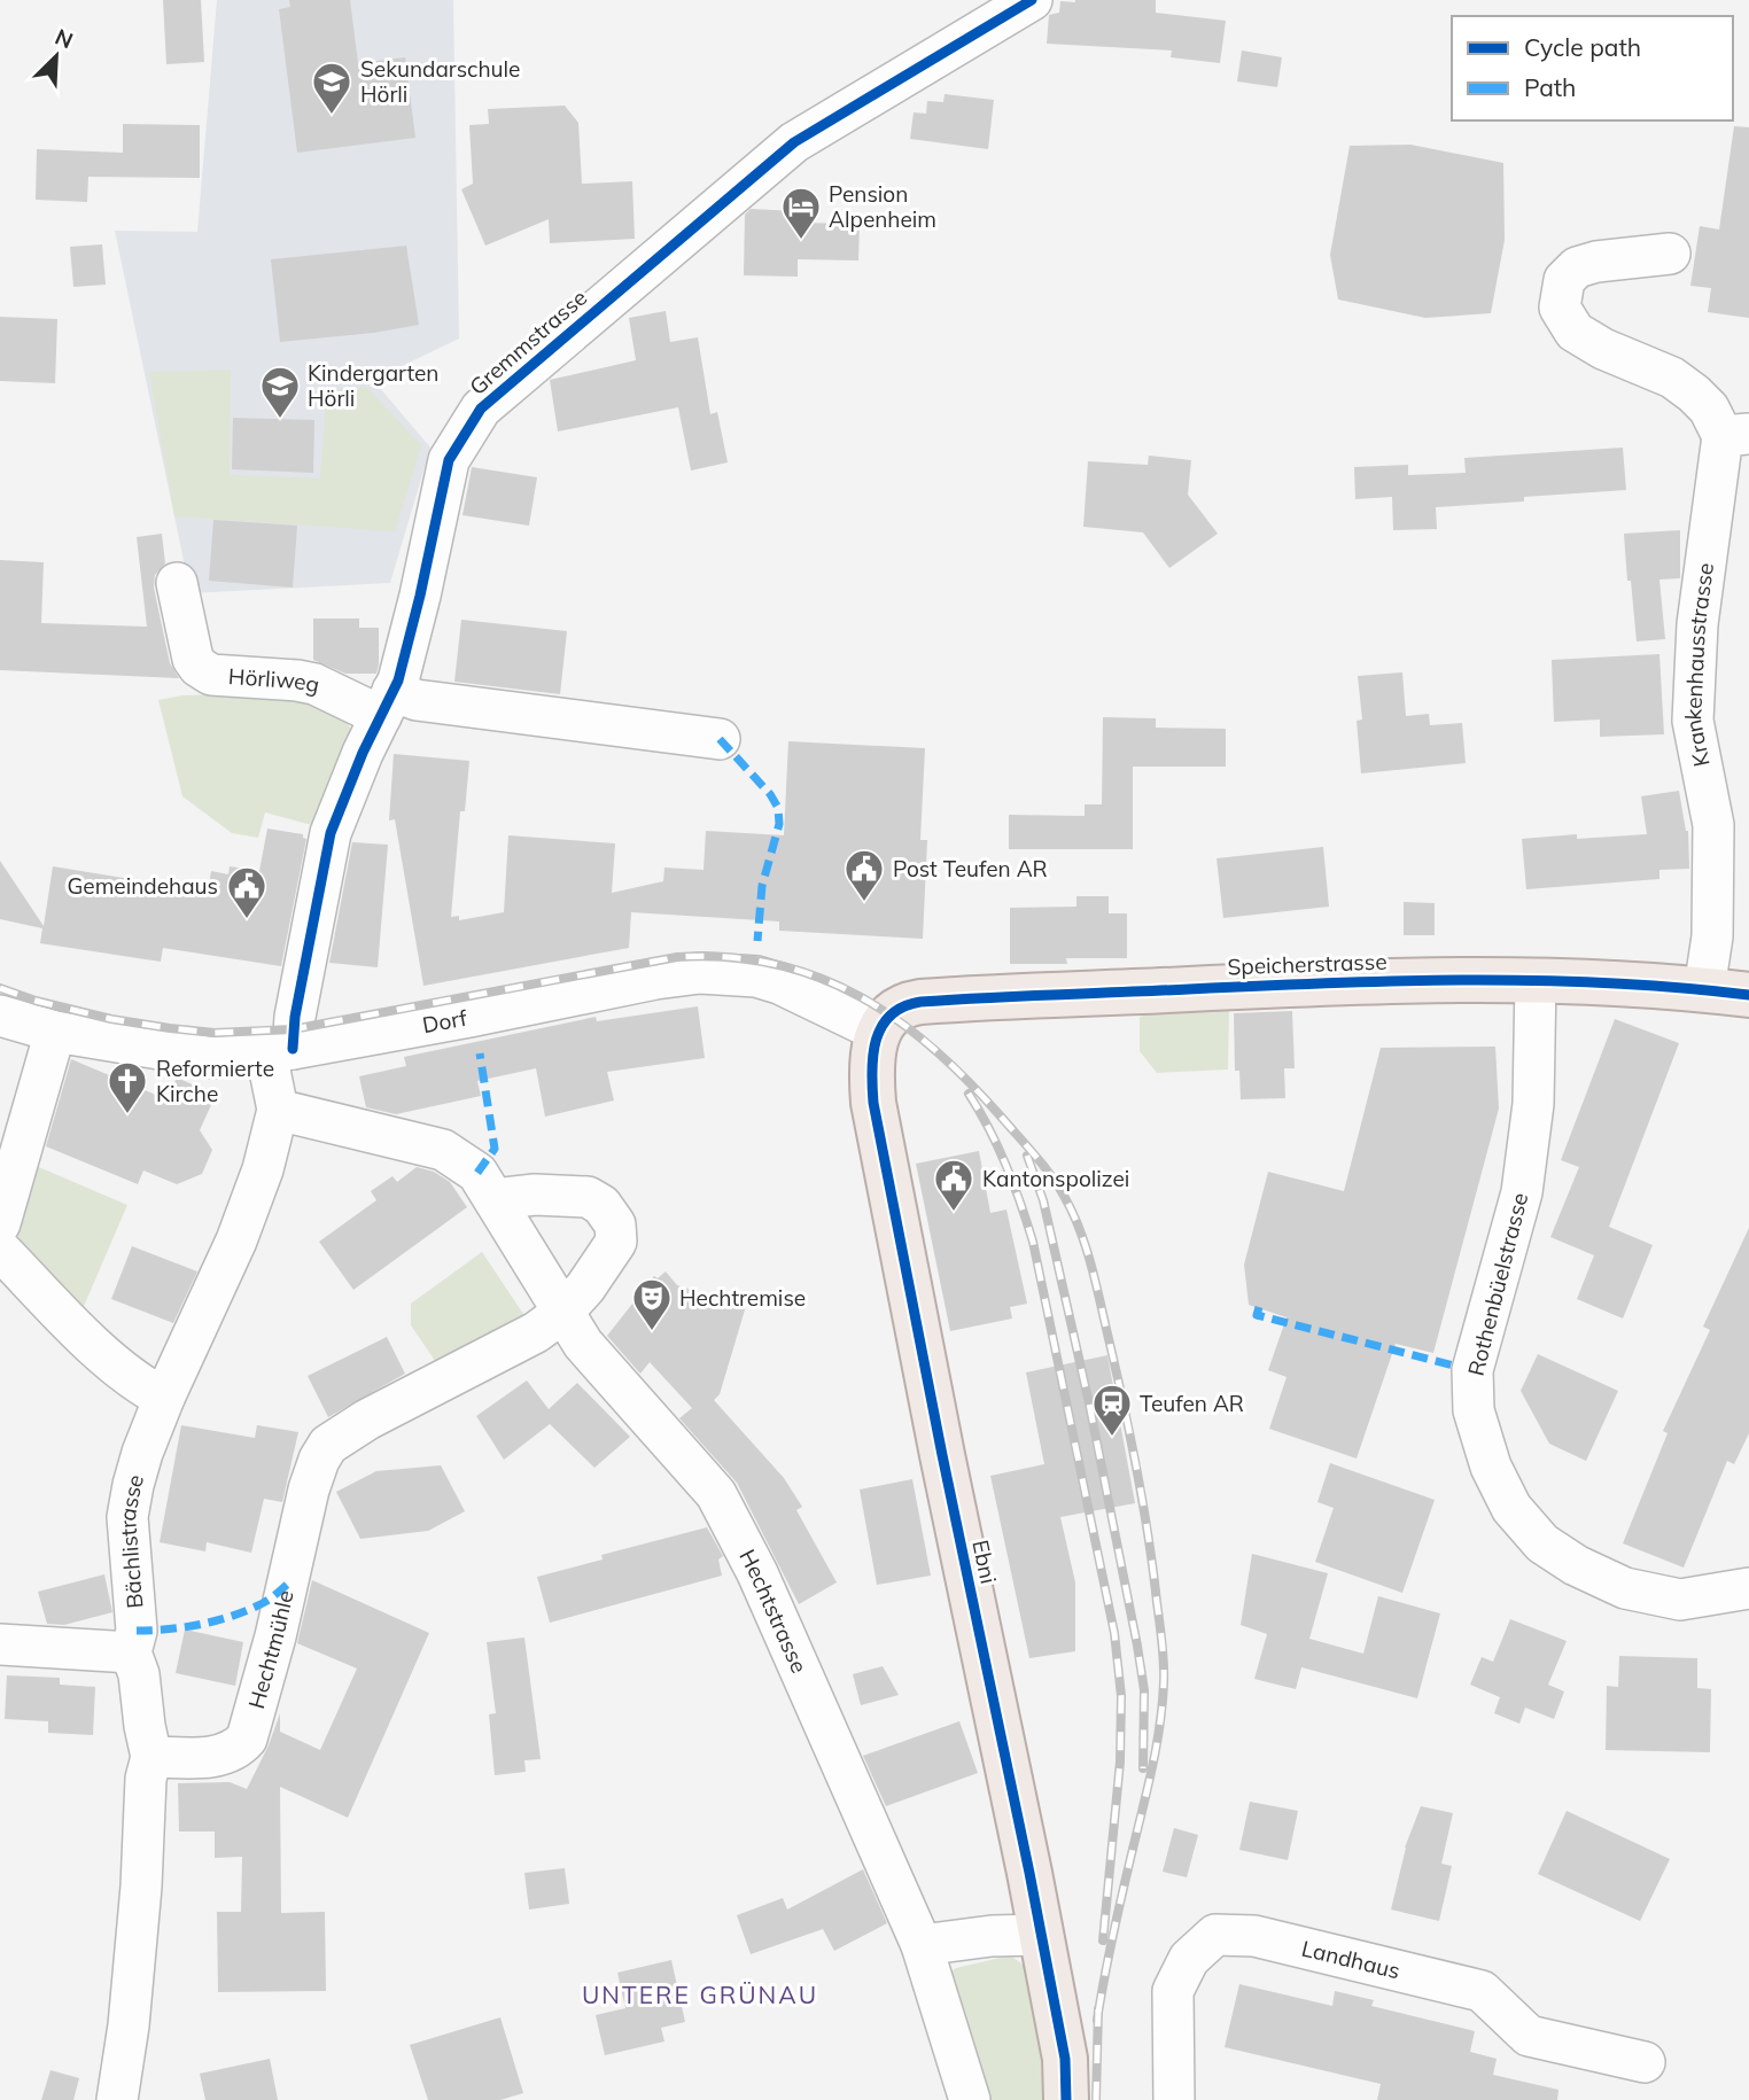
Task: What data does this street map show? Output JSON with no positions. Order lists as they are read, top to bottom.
{
  "streets": {
    "main road": ["Speicherstrasse", "Ebni"],
    "street": [
      "Gremmstrasse",
      "Krankenhausstrasse",
      "Hörliweg",
      "Dorf",
      "Rothenbüelstrasse",
      "Bächlistrasse",
      "Hechtstrasse",
      "Hechtmühle",
      "Landhaus"
    ]
  },
  "crossings": [
    ["Gremmstrasse", "Hörliweg"],
    ["Gremmstrasse", "Dorf"],
    ["Gremmstrasse", "Bächlistrasse"],
    ["Krankenhausstrasse", "Speicherstrasse"],
    ["Speicherstrasse", "Dorf"],
    ["Speicherstrasse", "Rothenbüelstrasse"],
    ["Speicherstrasse", "Ebni"],
    ["Dorf", "Bächlistrasse"],
    ["Dorf", "Ebni"],
    ["Bächlistrasse", "Hechtstrasse"],
    ["Bächlistrasse", "Hechtmühle"],
    ["Hechtstrasse", "Hechtmühle"]
  ],
  "districts": ["UNTERE GRÜNAU"],
  "places": {
    "school or university": ["Sekundarschule Hörli", "Kindergarten Hörli"],
    "hotel": ["Pension Alpenheim"],
    "public building": ["Post Teufen AR", "Gemeindehaus", "Kantonspolizei"],
    "church": ["Reformierte Kirche"],
    "theatre": ["Hechtremise"],
    "station": ["Teufen AR"]
  },
  "legend": ["Cycle path", "Path"],
  "north": "top right"
}
